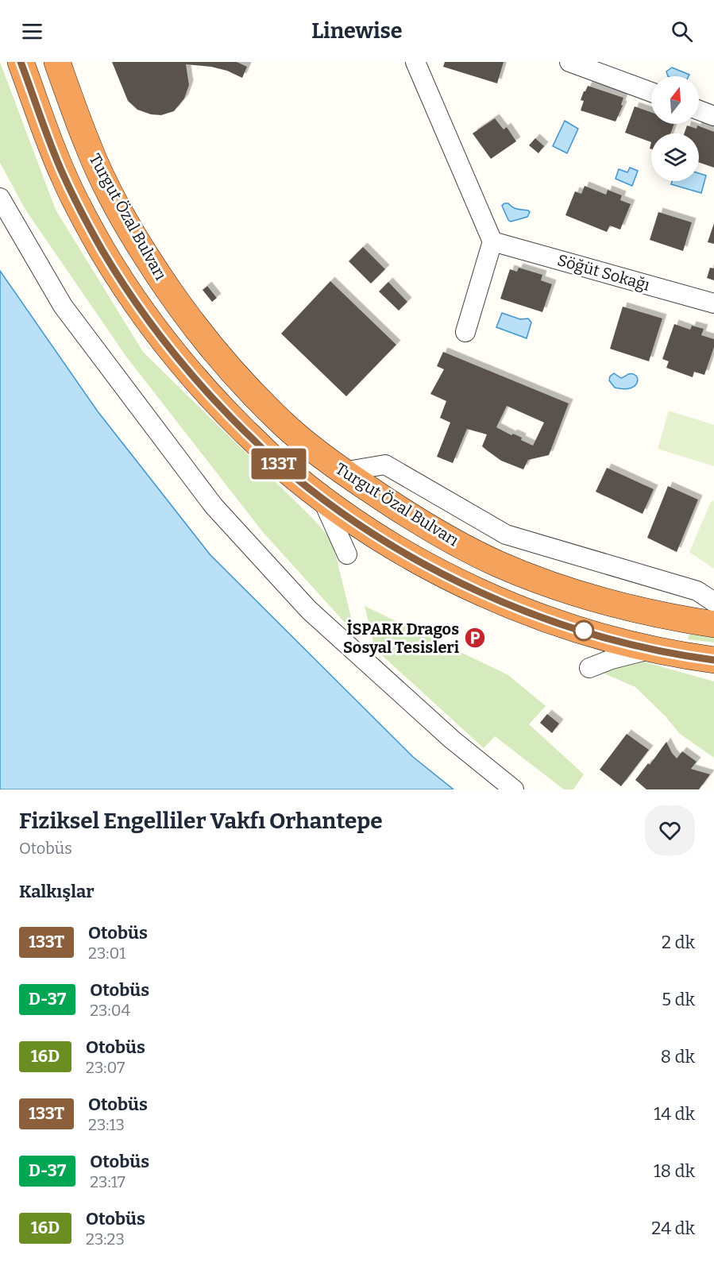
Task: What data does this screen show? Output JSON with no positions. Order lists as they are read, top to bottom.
{
  "streets": {
    "highway": ["Turgut Özal Bulvarı"],
    "street": ["Söğüt Sokağı"]
  },
  "places": {
    "parking": ["İSPARK Dragos Sosyal Tesisleri"]
  },
  "lines": ["bus line 133T"],
  "north": "top",
  "page": {
    "header": "Linewise",
    "on_map": "133T",
    "heading": [
      ["Fiziksel Engelliler Vakfı Orhantepe", "Otobüs"],
      "Kalkışlar"
    ],
    "list": [
      {
        "mark": "133T",
        "name": "Otobüs",
        "note": "23:01",
        "value": "2 dk"
      },
      {
        "mark": "D-37",
        "name": "Otobüs",
        "note": "23:04",
        "value": "5 dk"
      },
      {
        "mark": "16D",
        "name": "Otobüs",
        "note": "23:07",
        "value": "8 dk"
      },
      {
        "mark": "133T",
        "name": "Otobüs",
        "note": "23:13",
        "value": "14 dk"
      },
      {
        "mark": "D-37",
        "name": "Otobüs",
        "note": "23:17",
        "value": "18 dk"
      },
      {
        "mark": "16D",
        "name": "Otobüs",
        "note": "23:23",
        "value": "24 dk"
      }
    ]
  }
}
